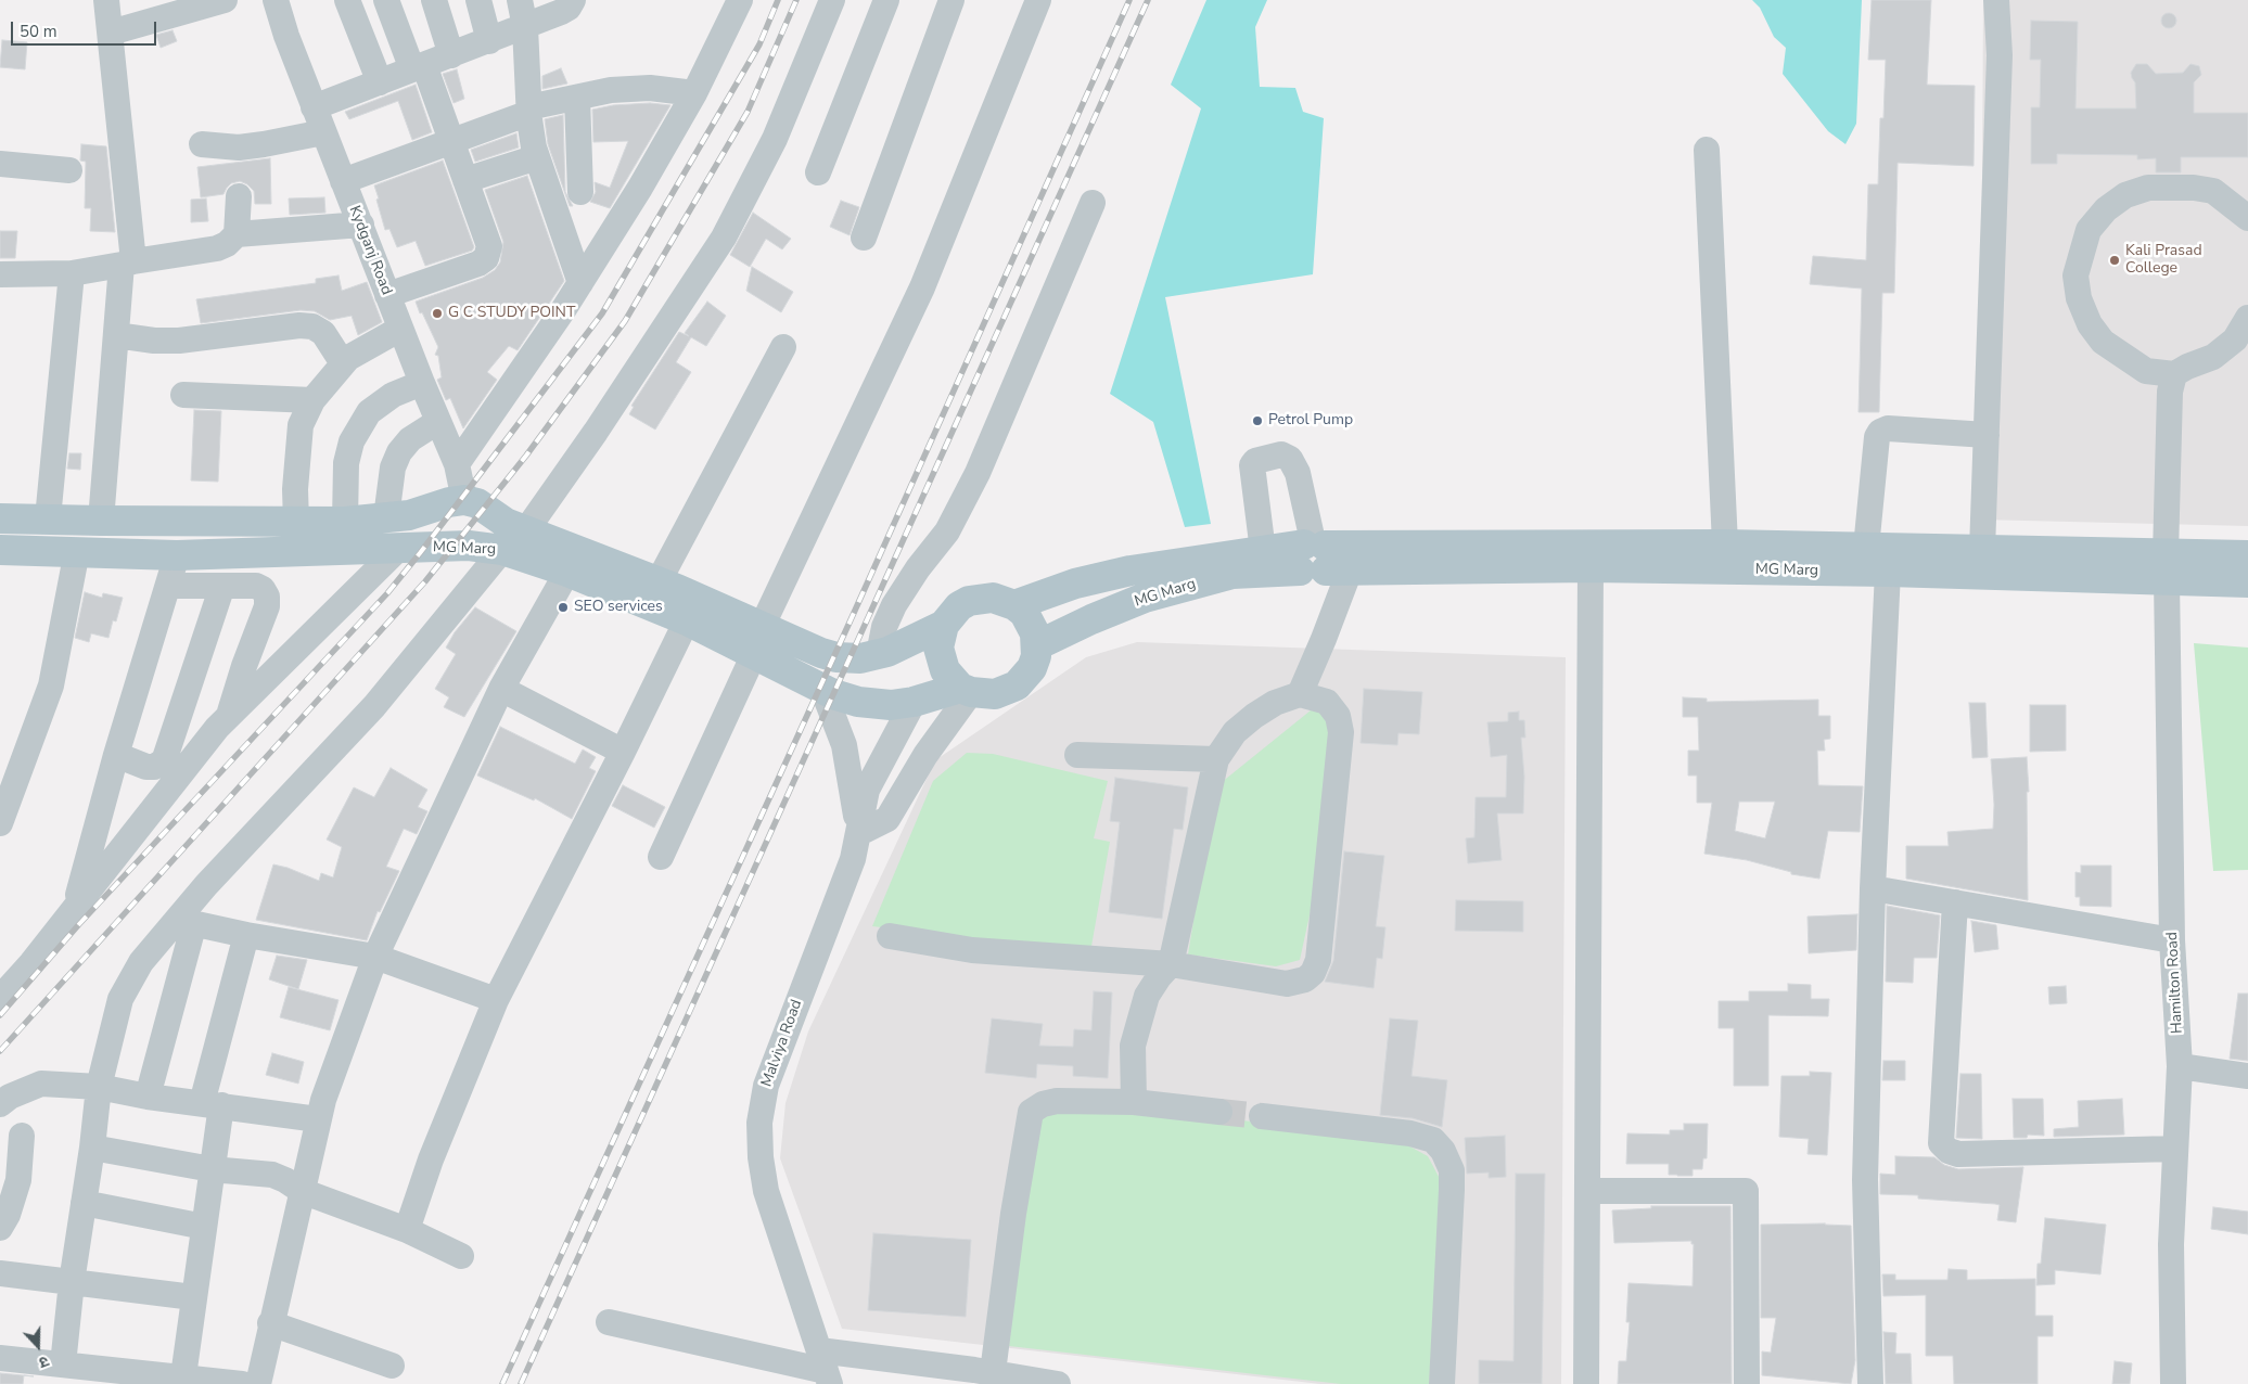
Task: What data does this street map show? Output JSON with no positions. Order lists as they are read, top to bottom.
{
  "streets": {
    "main road": ["MG Marg"],
    "street": ["Kydganj Road", "Hamilton Road", "Malviya Road"]
  },
  "crossings": [
    ["Kydganj Road", "MG Marg"],
    ["MG Marg", "Hamilton Road"],
    ["MG Marg", "Malviya Road"]
  ],
  "places": [
    "Kali Prasad College",
    "G C STUDY POINT",
    "Petrol Pump",
    "SEO services"
  ],
  "scale_bar": "50 m",
  "north": "bottom"
}
